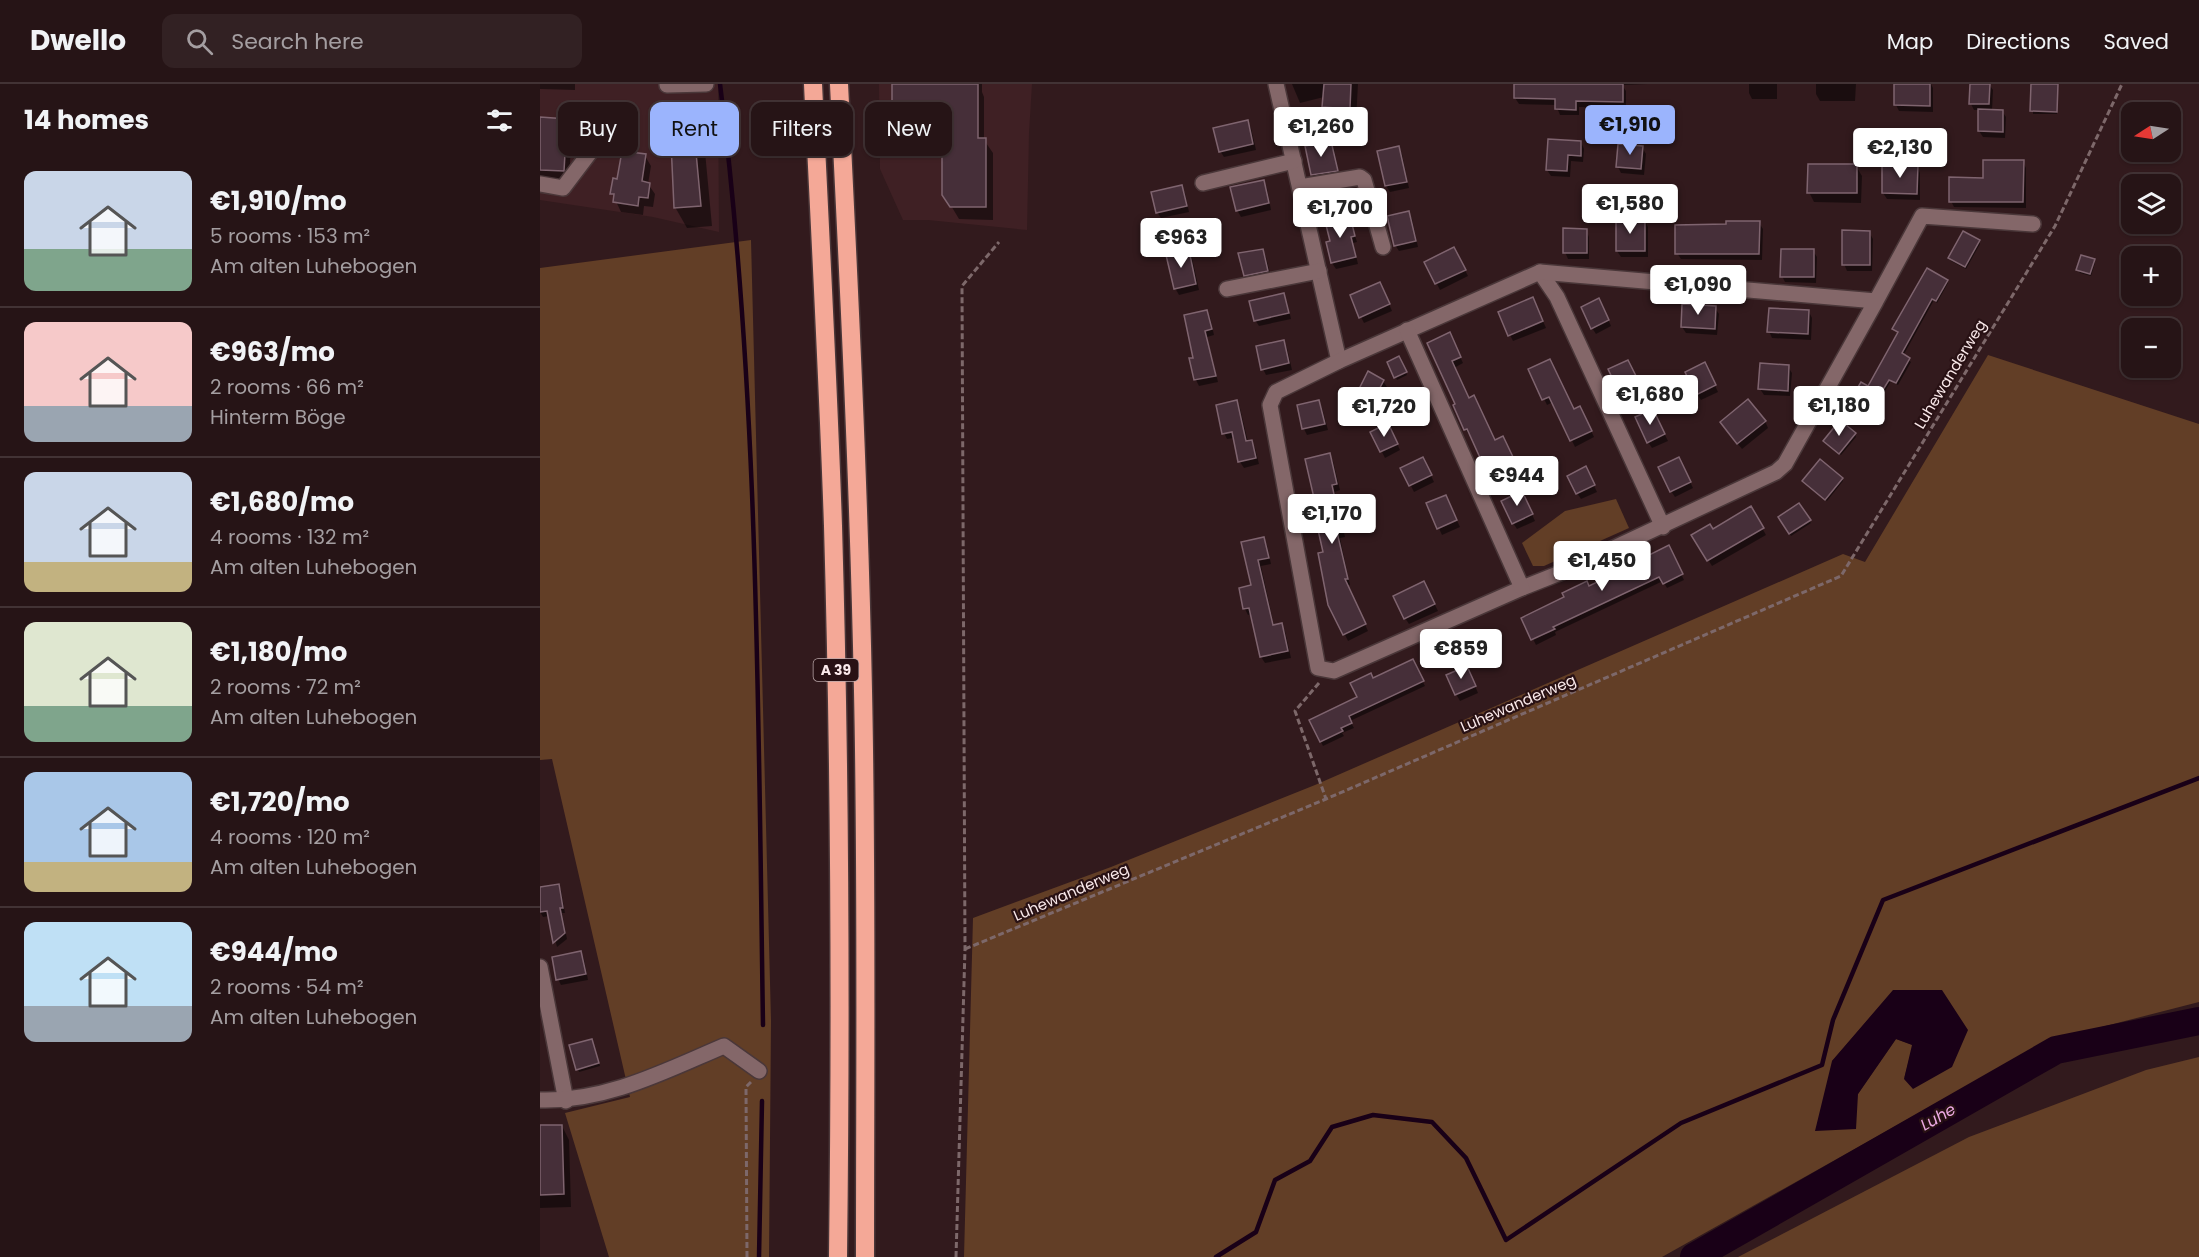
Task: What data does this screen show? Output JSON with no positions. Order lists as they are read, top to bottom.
{
  "streets": {
    "highway": ["A 39"],
    "path": ["Luhewanderweg"]
  },
  "water": ["Luhe"],
  "north": "left",
  "page": {
    "header": "Dwello",
    "search": "Search here",
    "nav": ["Map", "Directions", "Saved"],
    "heading": "14 homes",
    "map_buttons": ["+", "−"],
    "chip": [
      "Buy",
      "Rent",
      "Filters",
      "New"
    ],
    "price": [
      "€1,910",
      "€1,260",
      "€2,130",
      "€1,580",
      "€1,700",
      "€963",
      "€1,090",
      "€1,680",
      "€1,180",
      "€1,720",
      "€944",
      "€1,170",
      "€1,450",
      "€859"
    ],
    "list": [
      {
        "name": "€1,910/mo",
        "note": "5 rooms · 153 m² · Am alten Luhebogen"
      },
      {
        "name": "€963/mo",
        "note": "2 rooms · 66 m² · Hinterm Böge"
      },
      {
        "name": "€1,680/mo",
        "note": "4 rooms · 132 m² · Am alten Luhebogen"
      },
      {
        "name": "€1,180/mo",
        "note": "2 rooms · 72 m² · Am alten Luhebogen"
      },
      {
        "name": "€1,720/mo",
        "note": "4 rooms · 120 m² · Am alten Luhebogen"
      },
      {
        "name": "€944/mo",
        "note": "2 rooms · 54 m² · Am alten Luhebogen"
      }
    ]
  }
}
